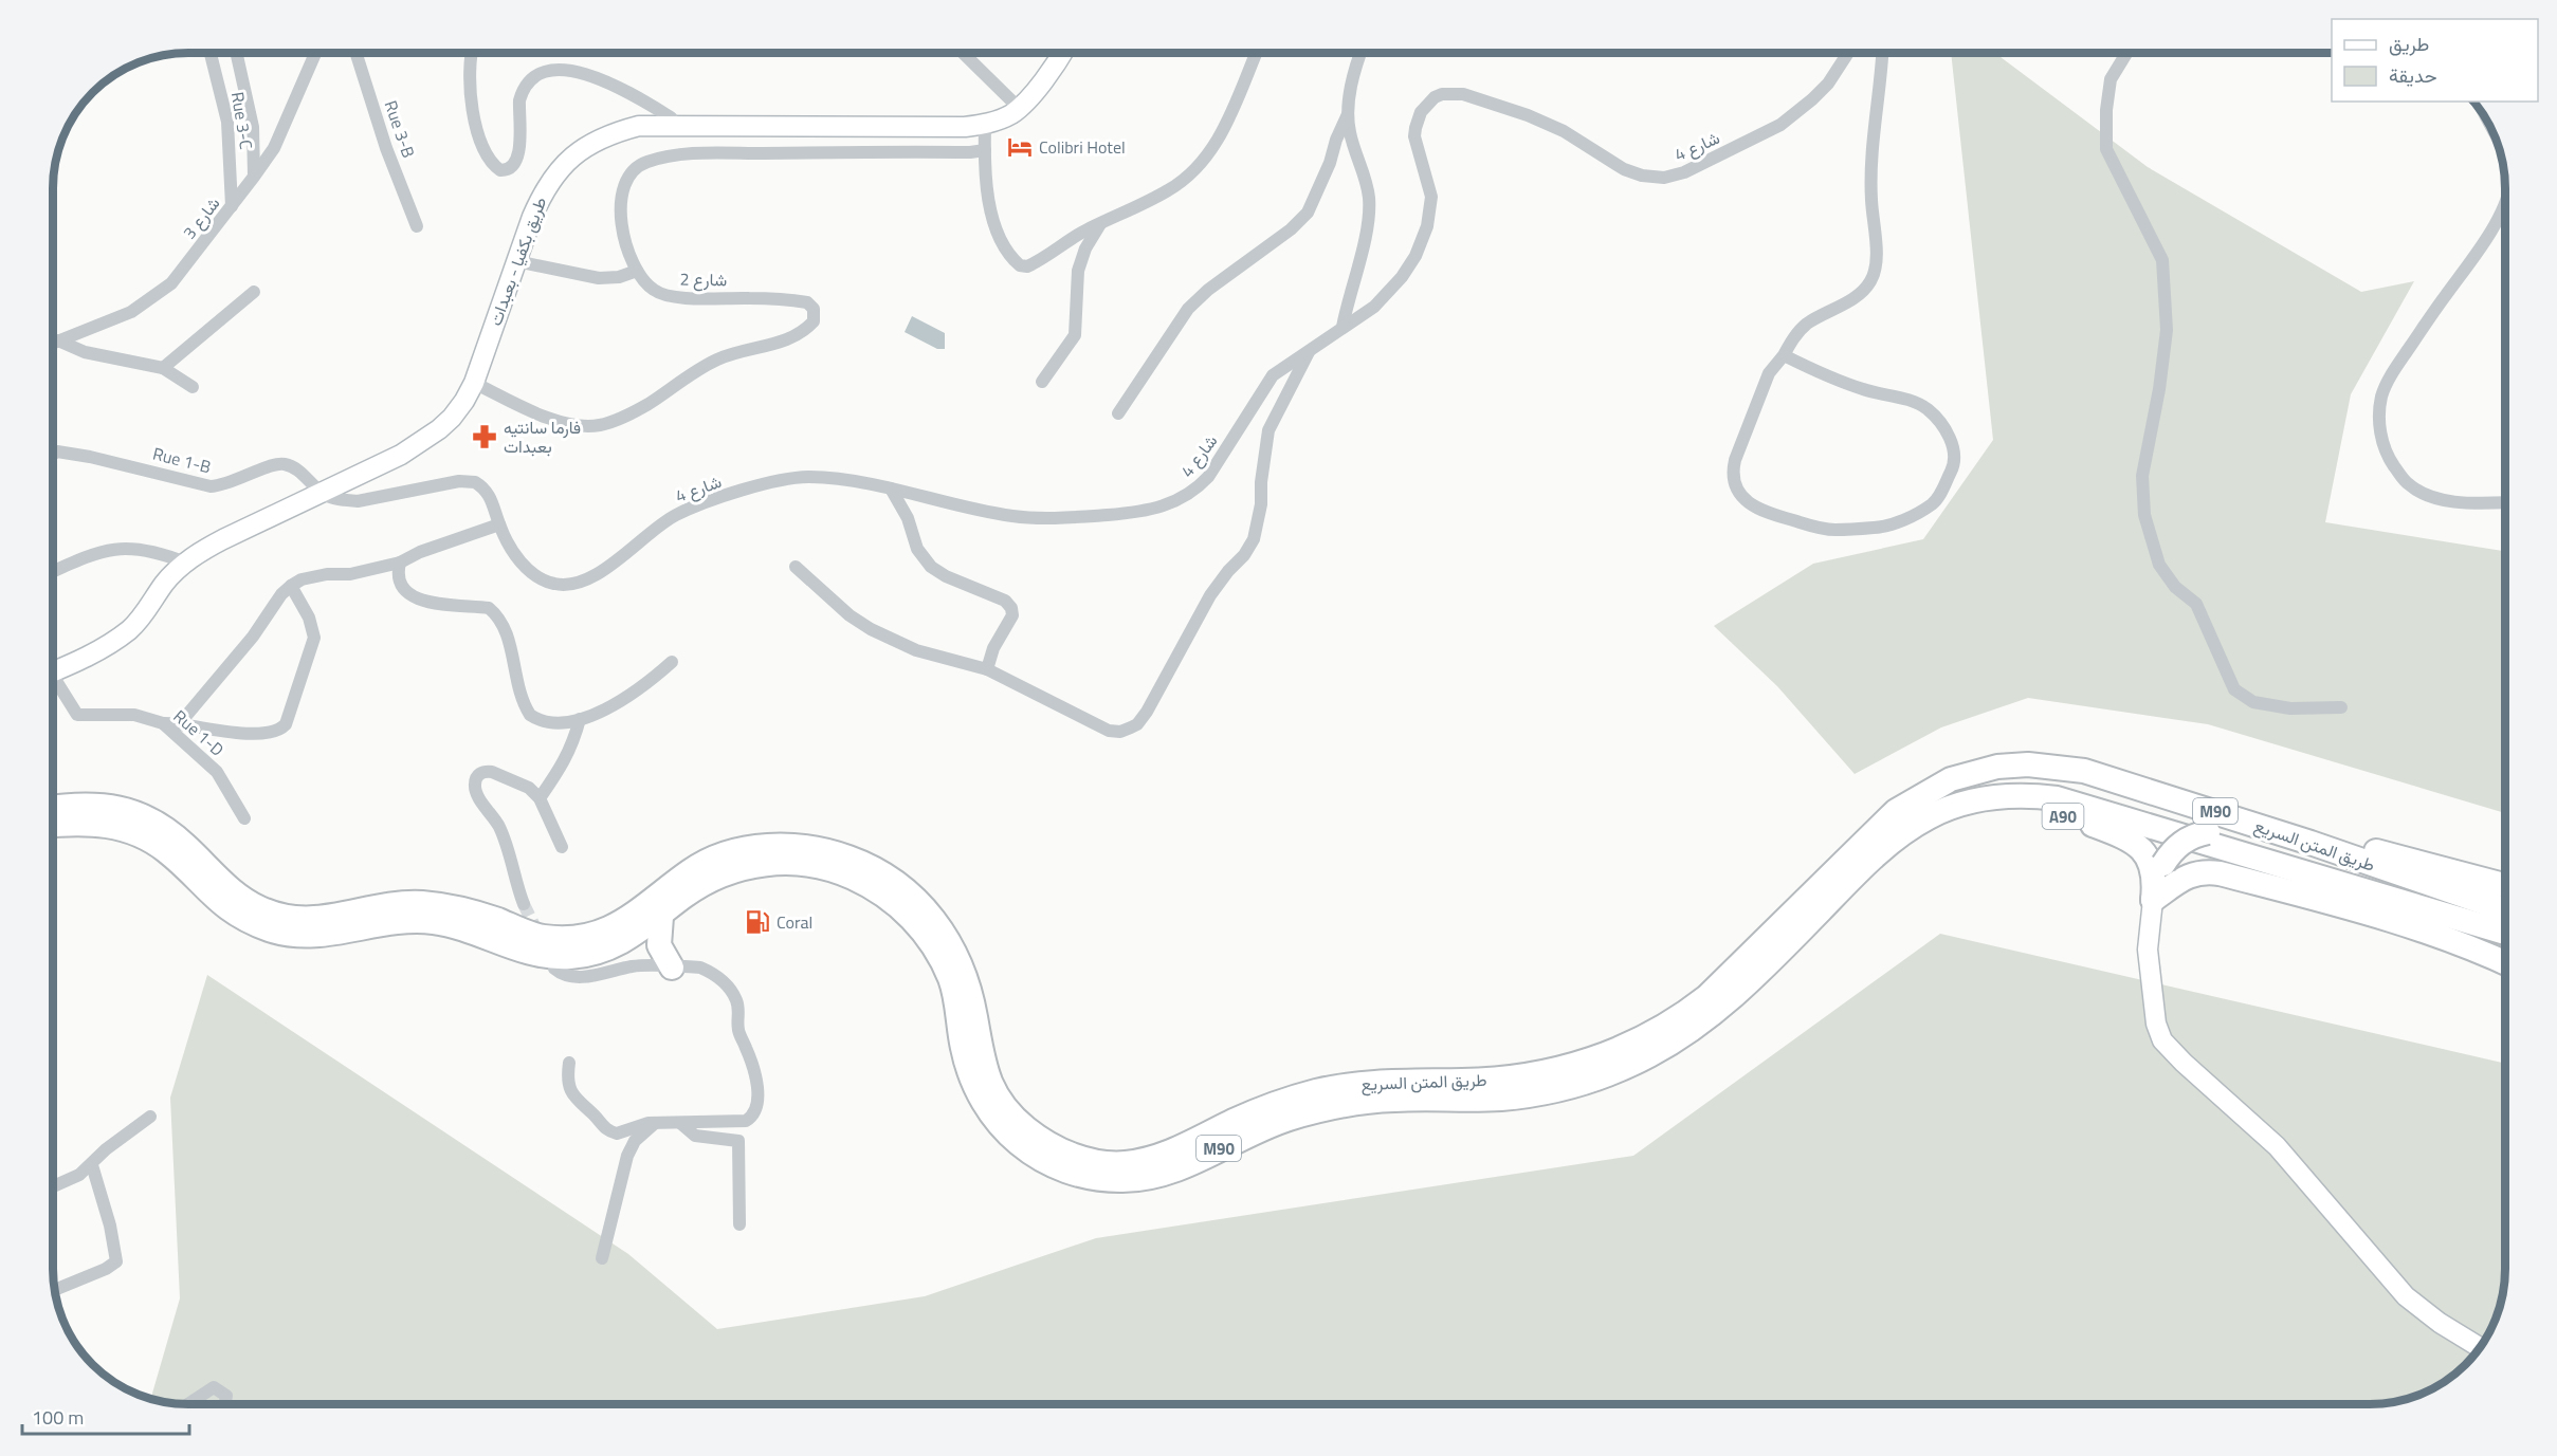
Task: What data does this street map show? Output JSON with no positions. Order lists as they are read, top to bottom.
{
  "streets": {
    "highway": ["M90", "A90", "طريق المتن السريع"],
    "main road": ["طريق بكفيا - بعبدات"],
    "street": [
      "Rue 3-C",
      "Rue 3-B",
      "شارع 4",
      "شارع 3",
      "شارع 2",
      "Rue 1-B",
      "Rue 1-D"
    ]
  },
  "crossings": [
    ["Rue 3-C", "شارع 3"],
    ["شارع 4", "طريق بكفيا - بعبدات"],
    ["شارع 4", "Rue 1-B"],
    ["طريق بكفيا - بعبدات", "شارع 2"],
    ["طريق بكفيا - بعبدات", "Rue 1-B"],
    ["A90", "طريق المتن السريع"]
  ],
  "places": {
    "hotel": ["Colibri Hotel"],
    "pharmacy": ["فارما سانتيه بعبدات"],
    "fuel station": ["Coral"]
  },
  "legend": ["طريق", "حديقة"],
  "scale_bar": "100 m"
}
